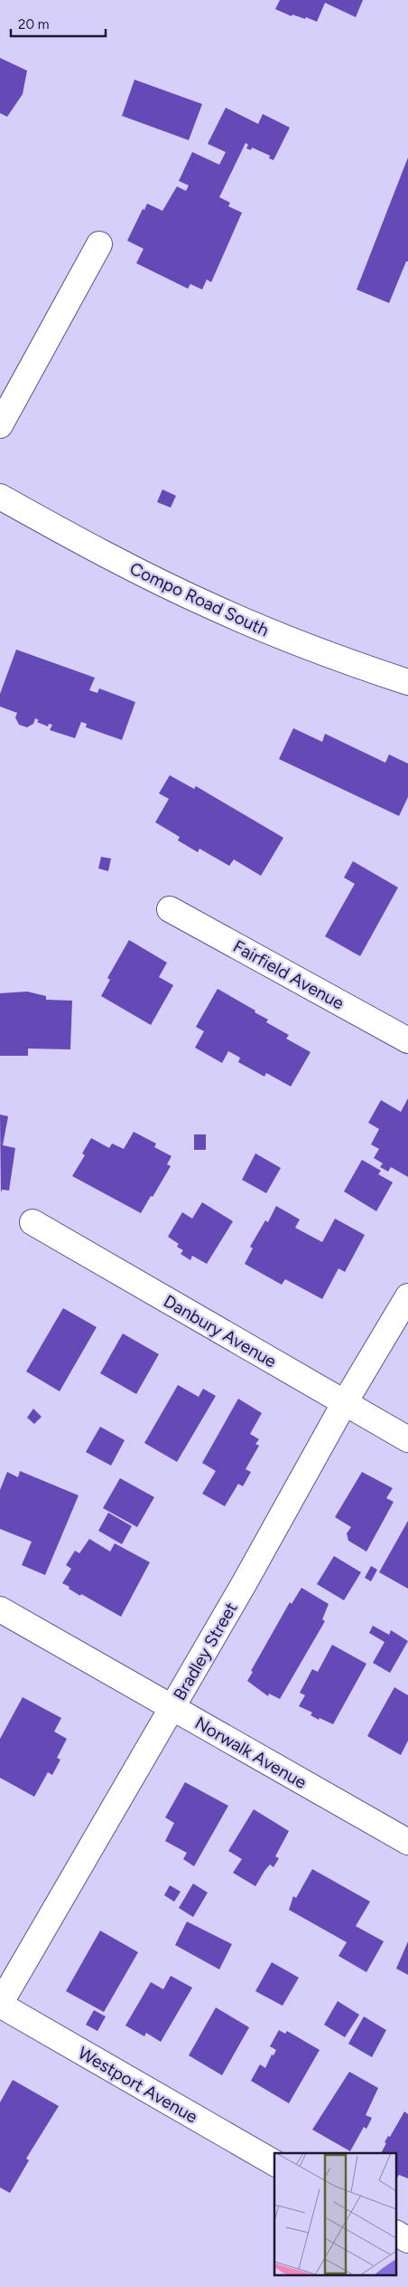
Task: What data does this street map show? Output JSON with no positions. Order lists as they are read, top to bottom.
{
  "streets": {
    "street": [
      "Compo Road South",
      "Fairfield Avenue",
      "Danbury Avenue",
      "Bradley Street",
      "Norwalk Avenue",
      "Westport Avenue"
    ]
  },
  "crossings": [
    ["Danbury Avenue", "Bradley Street"],
    ["Bradley Street", "Norwalk Avenue"],
    ["Bradley Street", "Westport Avenue"]
  ],
  "scale_bar": "20 m"
}
